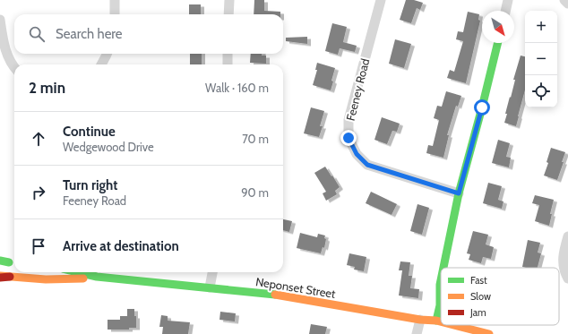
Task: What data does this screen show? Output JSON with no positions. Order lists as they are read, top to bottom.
{
  "streets": {
    "main road": ["Neponset Street"],
    "street": ["Feeney Road"]
  },
  "legend": ["Fast", "Slow", "Jam"],
  "north": "bottom right",
  "page": {
    "map_buttons": ["+", "−"],
    "search": "Search here",
    "heading": ["2 min", "Walk · 160 m"],
    "list": [
      ["Continue", "Wedgewood Drive", "70 m"],
      ["Turn right", "Feeney Road", "90 m"],
      "Arrive at destination"
    ]
  }
}
